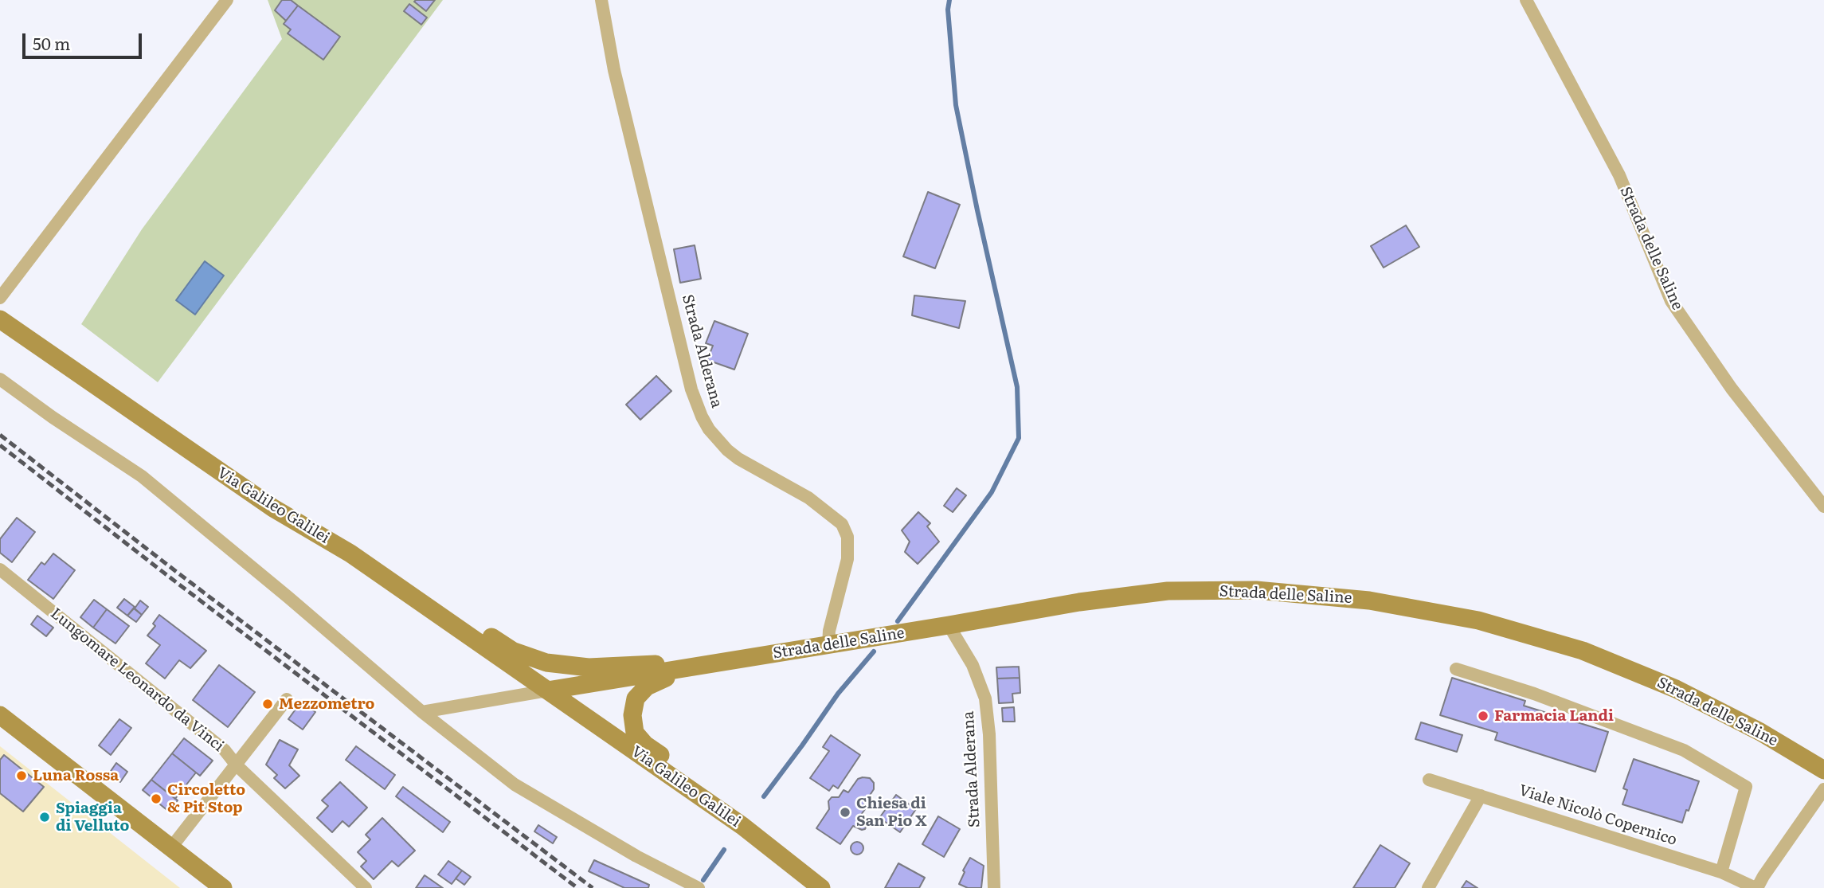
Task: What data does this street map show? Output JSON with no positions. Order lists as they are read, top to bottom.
{
  "streets": {
    "street": [
      "Strada delle Saline",
      "Strada Alderana",
      "Via Galileo Galilei",
      "Lungomare Leonardo da Vinci",
      "Viale Nicolò Copernico"
    ]
  },
  "crossings": [
    ["Strada delle Saline", "Strada Alderana"],
    ["Strada delle Saline", "Via Galileo Galilei"]
  ],
  "places": [
    "Mezzometro",
    "Farmacia Landi",
    "Luna Rossa",
    "Circoletto & Pit Stop",
    "Chiesa di San Pio X",
    "Spiaggia di Velluto"
  ],
  "scale_bar": "50 m"
}
